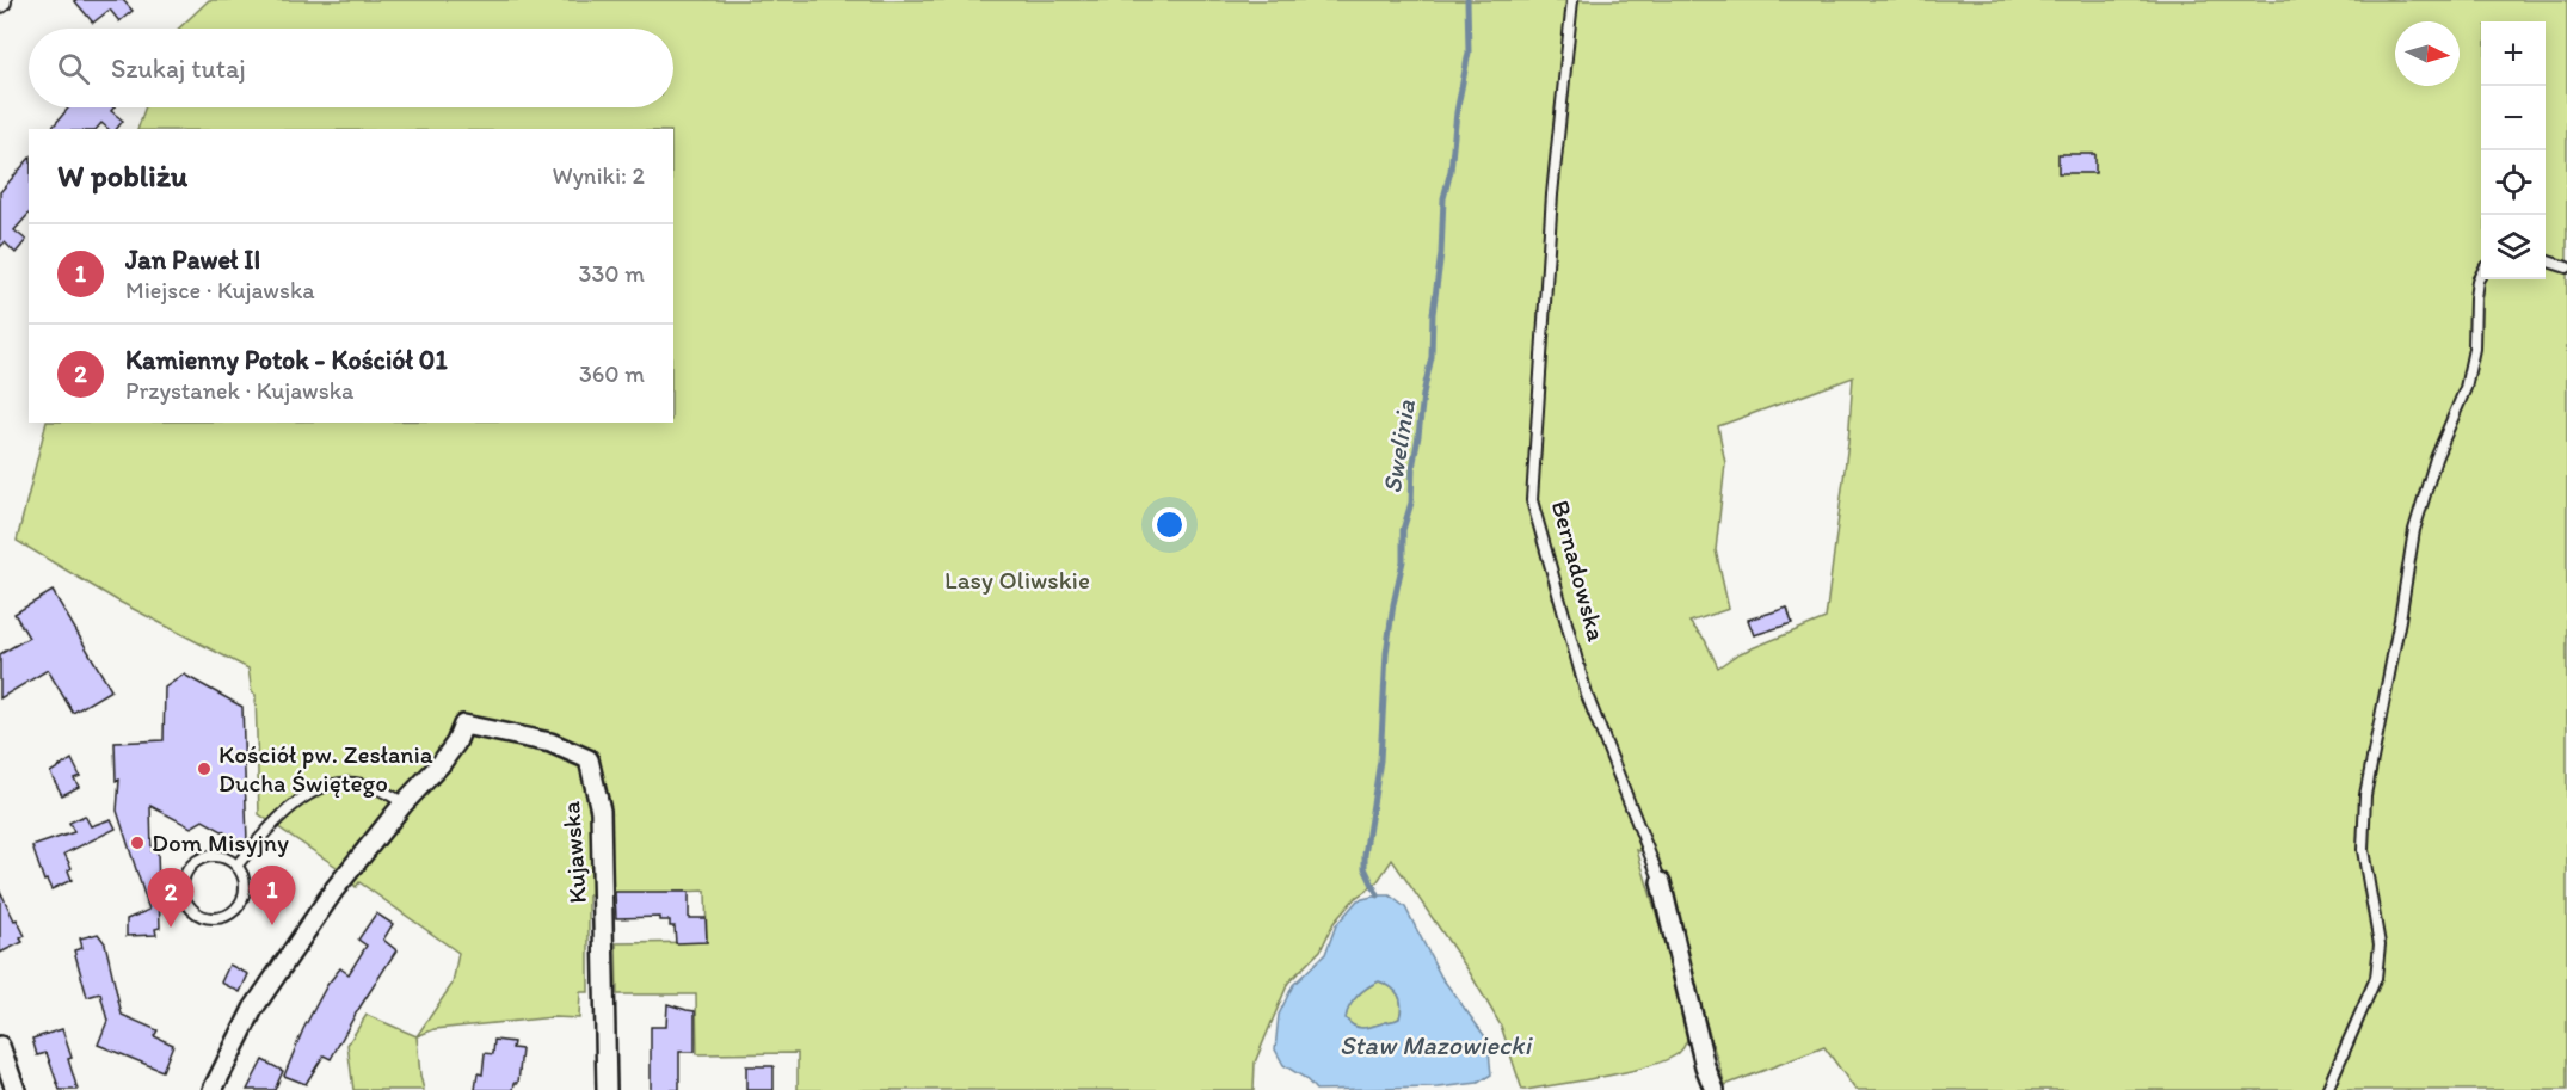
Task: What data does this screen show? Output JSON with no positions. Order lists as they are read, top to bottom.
{
  "streets": {
    "street": ["Bernadowska", "Kujawska"]
  },
  "water": ["Swelinia", "Staw Mazowiecki"],
  "parks": ["Lasy Oliwskie"],
  "places": ["Kościół pw. Zesłania Ducha Świętego", "Dom Misyjny"],
  "north": "right",
  "page": {
    "map_buttons": ["+", "−"],
    "search": "Szukaj tutaj",
    "heading": ["W pobliżu", "Wyniki: 2"],
    "list": [
      {
        "mark": "1",
        "name": "Jan Paweł II",
        "note": "Miejsce · Kujawska",
        "value": "330 m"
      },
      {
        "mark": "2",
        "name": "Kamienny Potok - Kościół 01",
        "note": "Przystanek · Kujawska",
        "value": "360 m"
      }
    ],
    "pins": ["1", "2"]
  }
}
